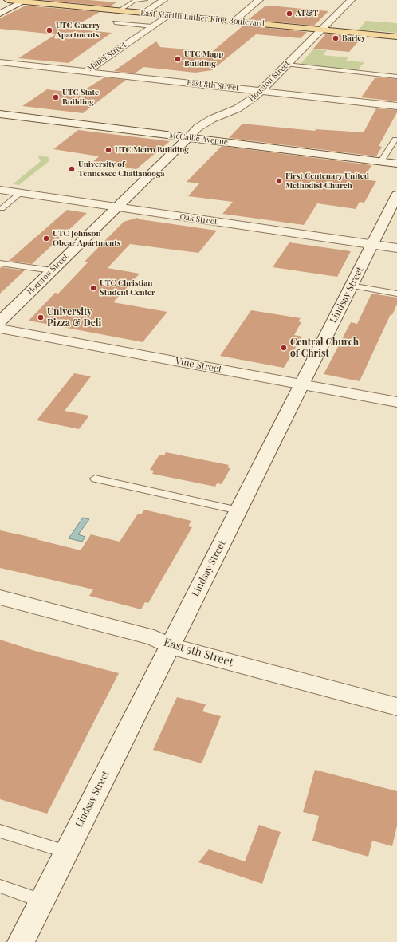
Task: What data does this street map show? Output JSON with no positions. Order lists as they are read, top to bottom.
{
  "streets": {
    "main road": ["East Martin Luther King Boulevard"],
    "street": [
      "Mabel Street",
      "Houston Street",
      "East 8th Street",
      "McCallie Avenue",
      "Oak Street",
      "Lindsay Street",
      "Vine Street",
      "East 5th Street"
    ]
  },
  "crossings": [
    ["East Martin Luther King Boulevard", "Mabel Street"],
    ["East Martin Luther King Boulevard", "Houston Street"],
    ["Mabel Street", "East 8th Street"],
    ["Houston Street", "East 8th Street"],
    ["Houston Street", "McCallie Avenue"],
    ["Houston Street", "Oak Street"],
    ["Oak Street", "Lindsay Street"],
    ["Lindsay Street", "Vine Street"],
    ["Lindsay Street", "East 5th Street"]
  ],
  "places": [
    "AT&T",
    "UTC Guerry Apartments",
    "Barley",
    "UTC Mapp Building",
    "UTC State Building",
    "UTC Metro Building",
    "University of Tennessee Chattanooga",
    "First Centenary United Methodist Church",
    "UTC Johnson Obear Apartments",
    "UTC Christian Student Center",
    "University Pizza & Deli",
    "Central Church of Christ"
  ]
}
